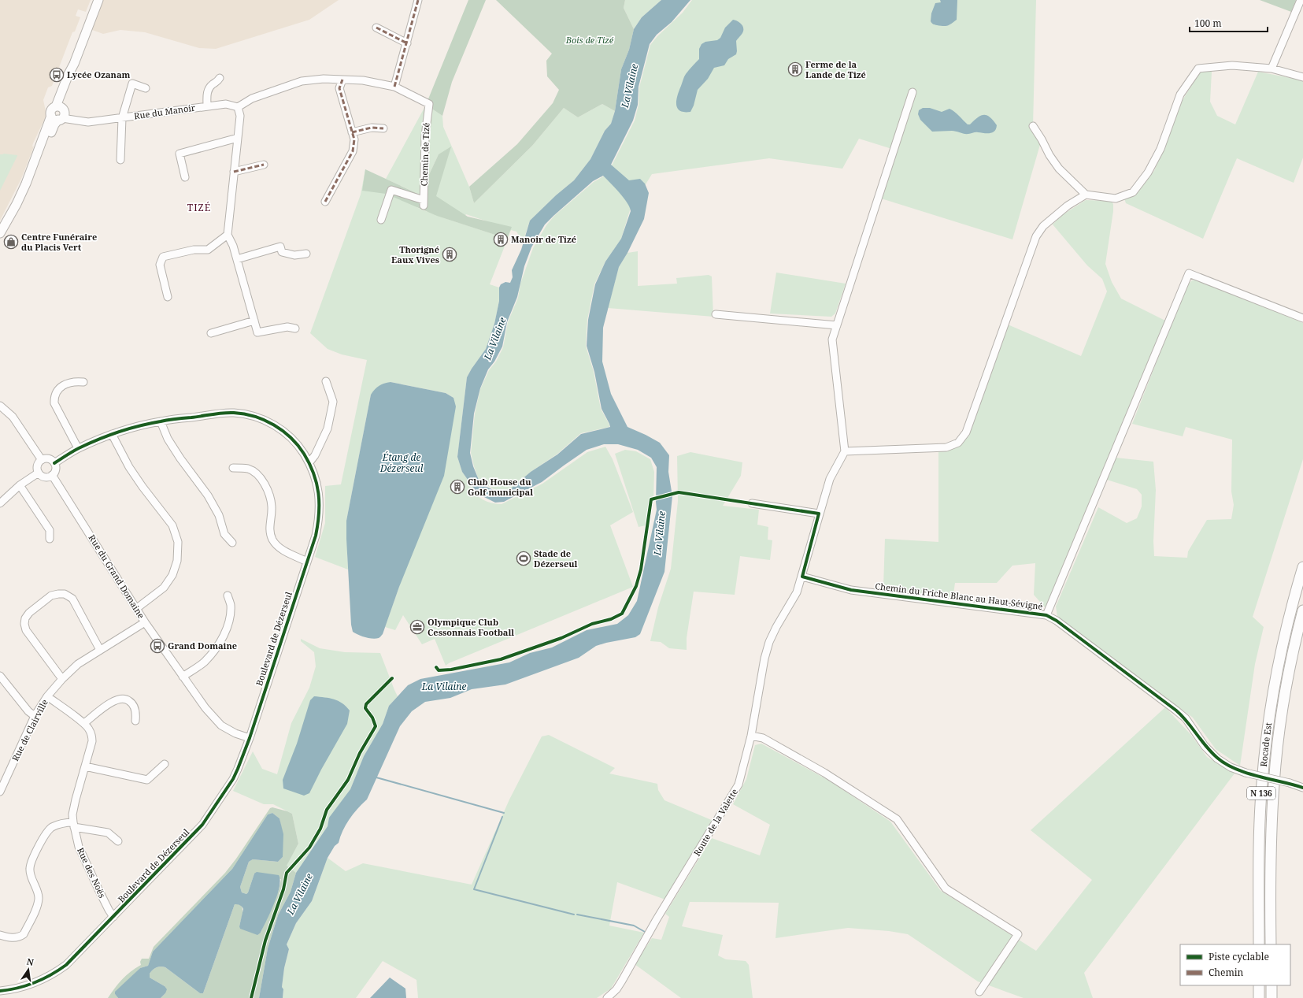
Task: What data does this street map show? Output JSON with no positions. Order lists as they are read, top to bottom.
{
  "streets": {
    "highway": ["Rocade Est", "N 136"],
    "street": [
      "Rue du Manoir",
      "Chemin de Tizé",
      "Rue du Grand Domaine",
      "Chemin du Friche Blanc au Haut-Sévigné",
      "Boulevard de Dézerseul",
      "Rue de Clairville",
      "Route de la Valette",
      "Rue des Noës"
    ]
  },
  "crossings": [
    ["Rue du Grand Domaine", "Boulevard de Dézerseul"],
    ["Rue du Grand Domaine", "Rue de Clairville"],
    ["Chemin du Friche Blanc au Haut-Sévigné", "Route de la Valette"],
    ["Boulevard de Dézerseul", "Rue des Noës"],
    ["Rue de Clairville", "Rue des Noës"]
  ],
  "districts": ["TIZÉ"],
  "water": ["La Vilaine", "Étang de Dézerseul"],
  "parks": ["Bois de Tizé"],
  "places": {
    "building": [
      "Ferme de la Lande de Tizé",
      "Manoir de Tizé",
      "Thorigné Eaux Vives",
      "Club House du Golf municipal"
    ],
    "bus stop": ["Lycée Ozanam", "Grand Domaine"],
    "shop": ["Centre Funéraire du Placis Vert"],
    "sports": ["Stade de Dézerseul"],
    "office": ["Olympique Club Cessonnais Football"]
  },
  "legend": ["Piste cyclable", "Chemin"],
  "scale_bar": "100 m",
  "north": "top"
}
